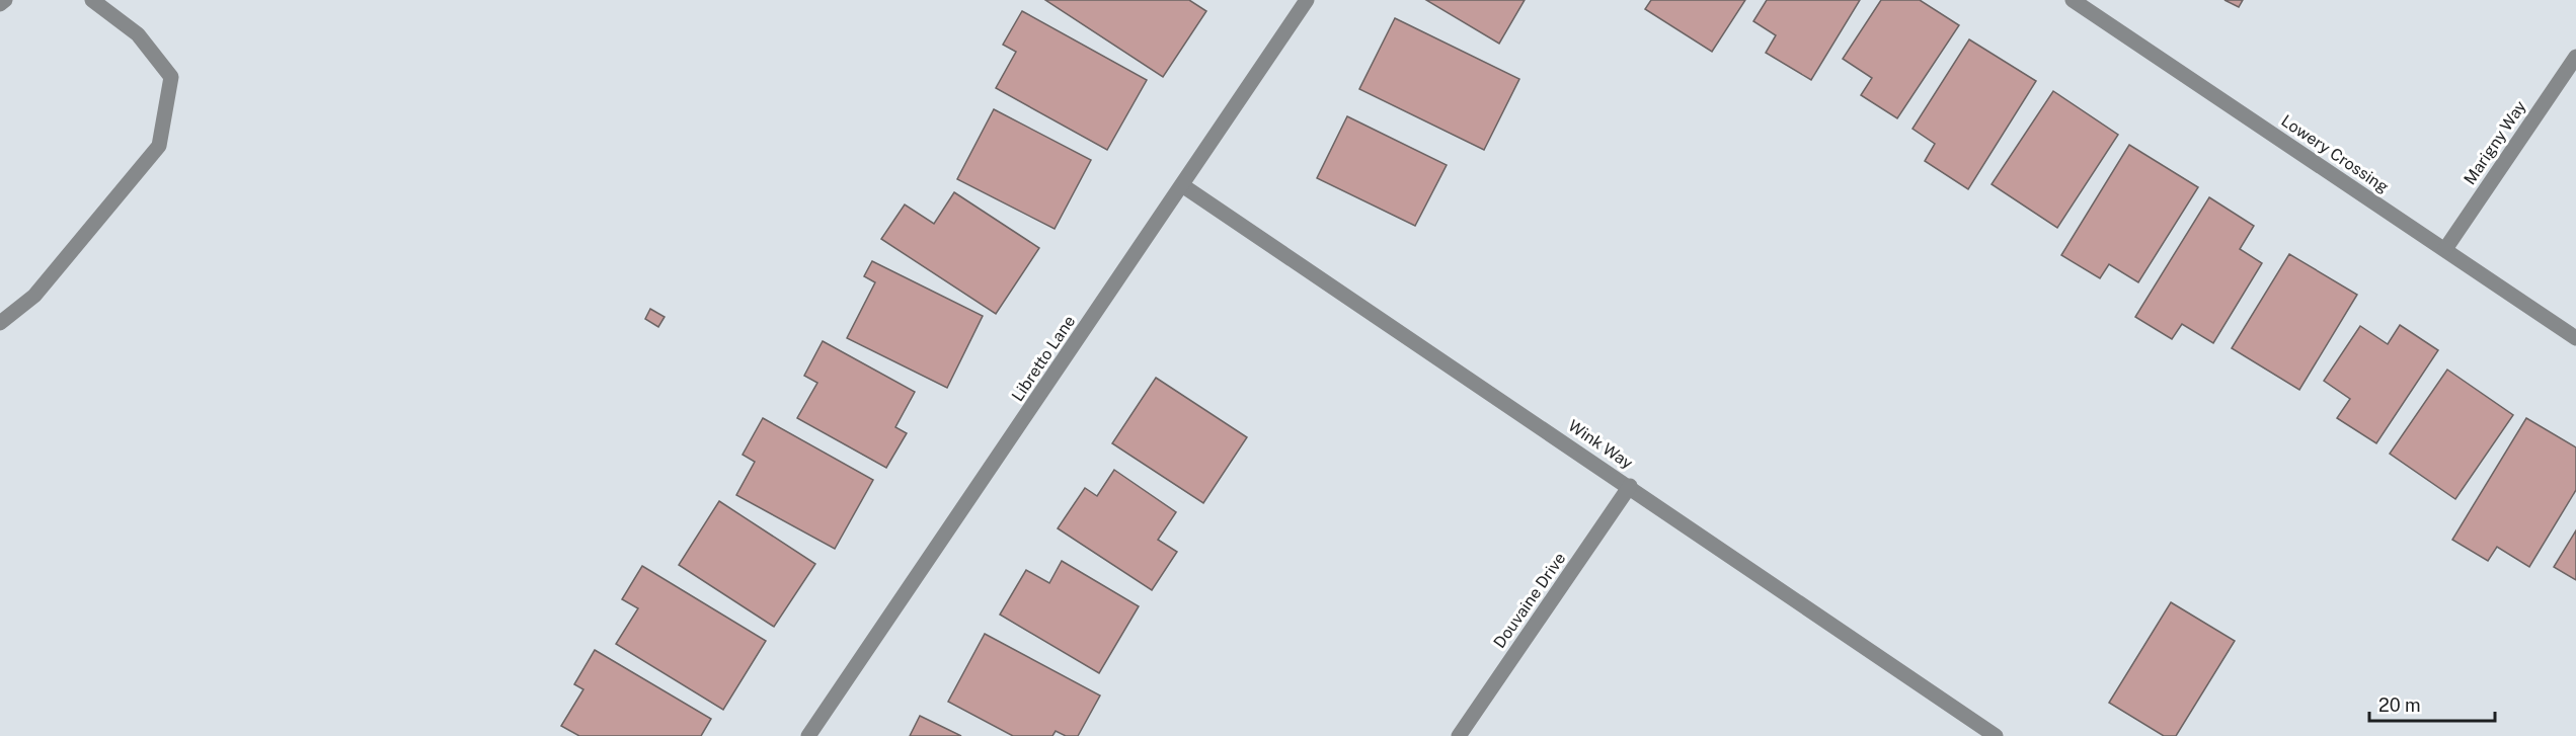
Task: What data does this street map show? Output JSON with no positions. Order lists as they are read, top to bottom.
{
  "streets": {
    "street": [
      "Marigny Way",
      "Lowery Crossing",
      "Libretto Lane",
      "Wink Way",
      "Douvaine Drive"
    ]
  },
  "crossings": [
    ["Marigny Way", "Lowery Crossing"],
    ["Libretto Lane", "Wink Way"],
    ["Wink Way", "Douvaine Drive"]
  ],
  "scale_bar": "20 m"
}
